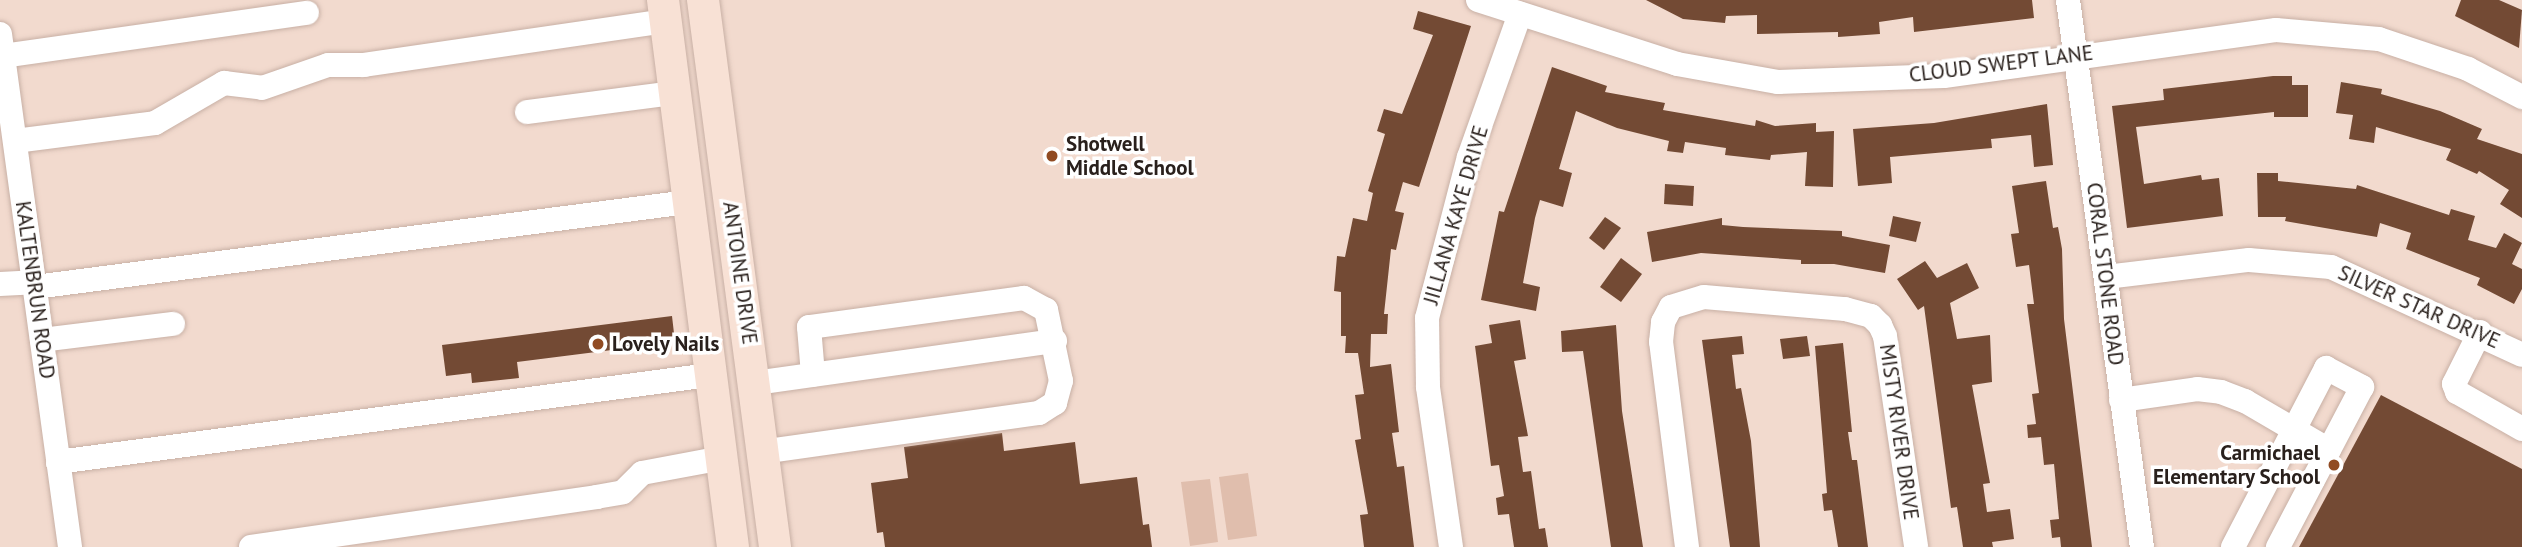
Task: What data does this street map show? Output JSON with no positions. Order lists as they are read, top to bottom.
{
  "streets": {
    "main road": ["ANTOINE DRIVE"],
    "street": [
      "CLOUD SWEPT LANE",
      "JILLANA KAYE DRIVE",
      "CORAL STONE ROAD",
      "KALTENBRUN ROAD",
      "SILVER STAR DRIVE",
      "MISTY RIVER DRIVE"
    ]
  },
  "crossings": [
    ["CLOUD SWEPT LANE", "JILLANA KAYE DRIVE"],
    ["CLOUD SWEPT LANE", "CORAL STONE ROAD"],
    ["CORAL STONE ROAD", "SILVER STAR DRIVE"]
  ],
  "places": ["Shotwell Middle School", "Lovely Nails", "Carmichael Elementary School"]
}
